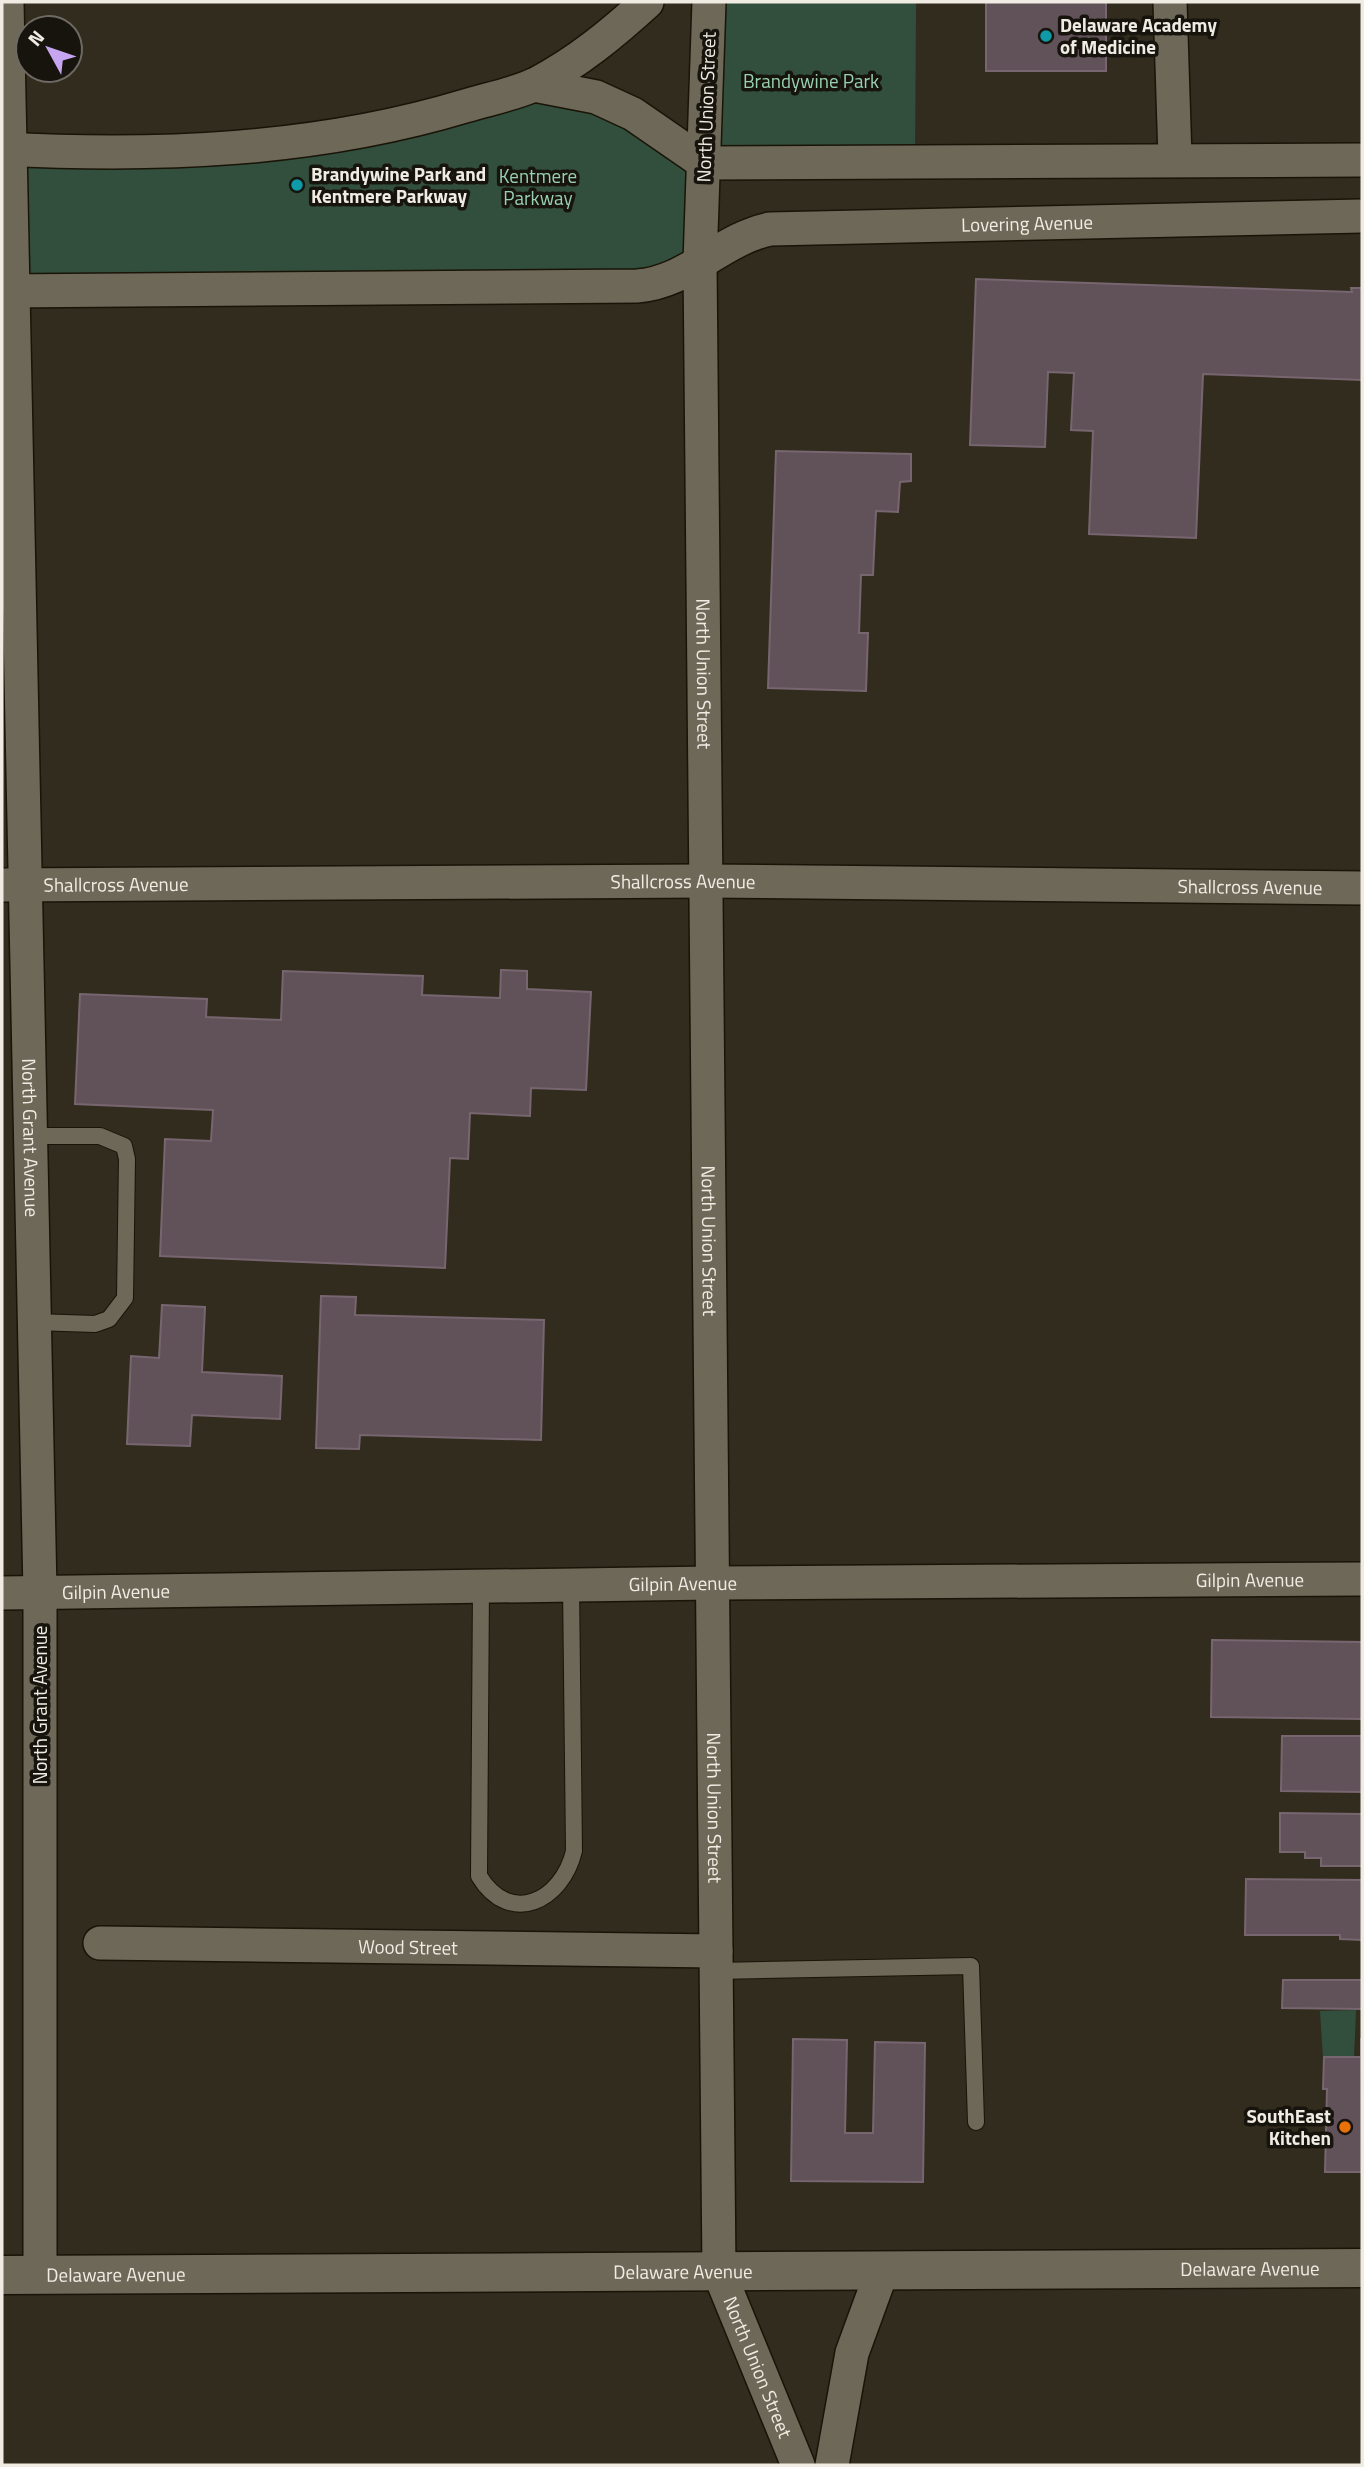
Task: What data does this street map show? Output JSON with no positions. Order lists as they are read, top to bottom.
{
  "streets": {
    "street": [
      "North Union Street",
      "Lovering Avenue",
      "Shallcross Avenue",
      "North Grant Avenue",
      "Gilpin Avenue",
      "Wood Street",
      "Delaware Avenue"
    ]
  },
  "crossings": [
    ["North Union Street", "Lovering Avenue"],
    ["North Union Street", "Shallcross Avenue"],
    ["North Union Street", "Gilpin Avenue"],
    ["North Union Street", "Wood Street"],
    ["North Union Street", "Delaware Avenue"],
    ["Shallcross Avenue", "North Grant Avenue"],
    ["North Grant Avenue", "Gilpin Avenue"],
    ["North Grant Avenue", "Delaware Avenue"]
  ],
  "parks": ["Brandywine Park", "Kentmere Parkway"],
  "places": ["Delaware Academy of Medicine", "Brandywine Park and Kentmere Parkway", "SouthEast Kitchen"],
  "north": "top left"
}
